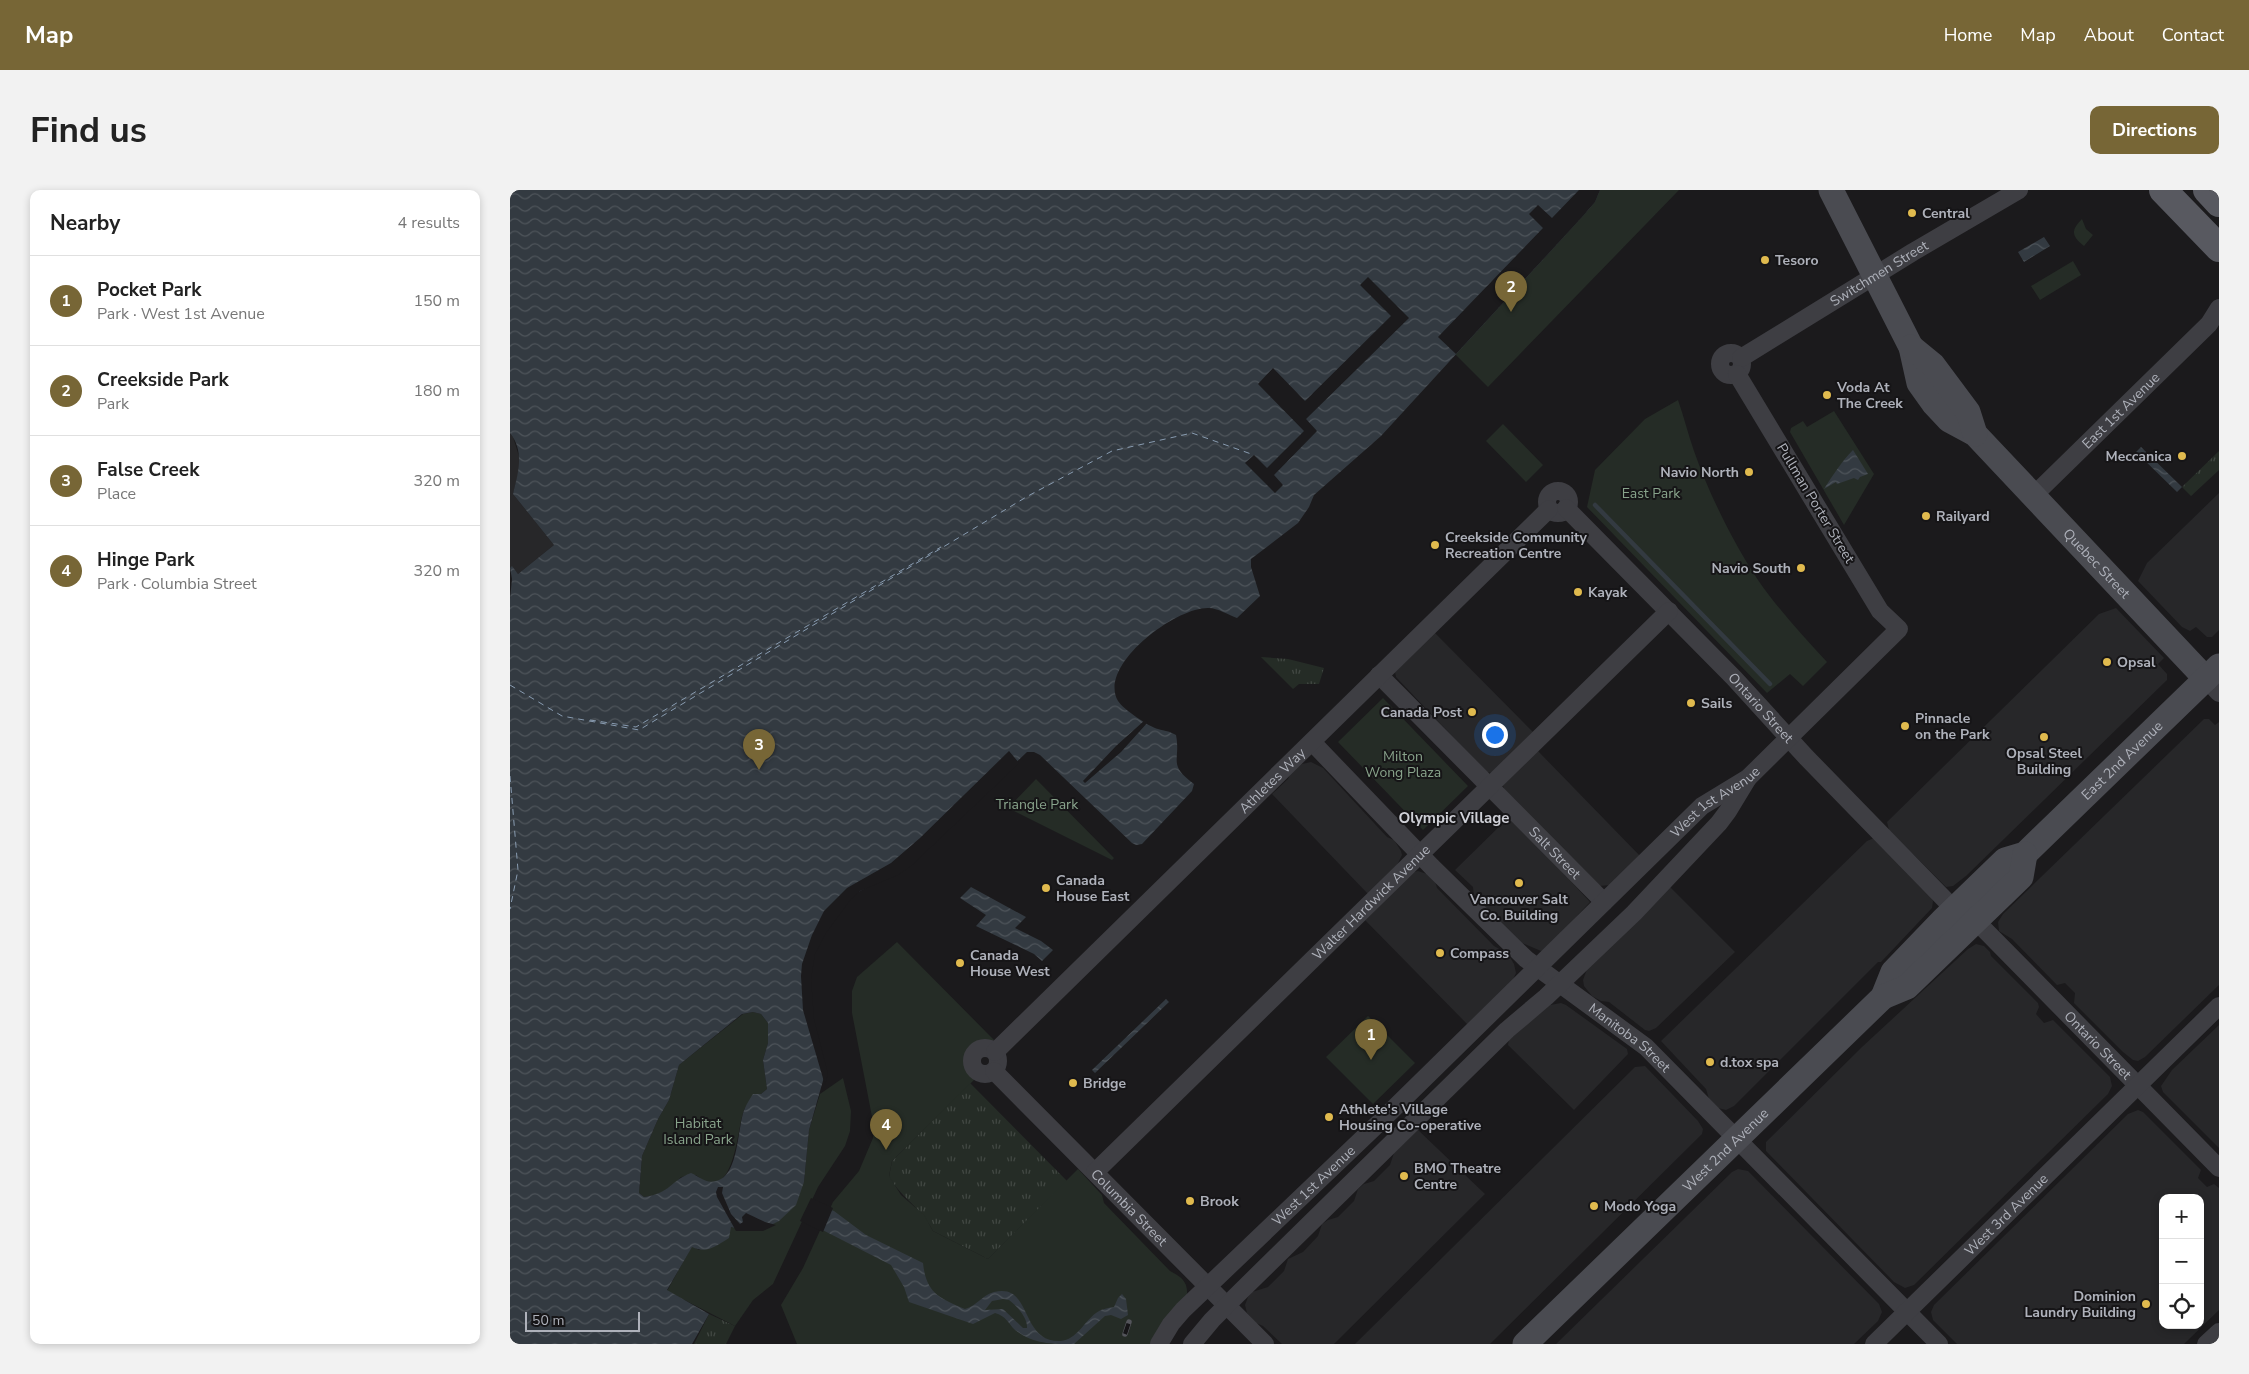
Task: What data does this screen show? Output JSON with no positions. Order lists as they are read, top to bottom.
{
  "streets": {
    "main road": ["Quebec Street", "East 2nd Avenue", "West 2nd Avenue"],
    "street": [
      "Switchmen Street",
      "East 1st Avenue",
      "Pullman Porter Street",
      "Ontario Street",
      "Athletes Way",
      "West 1st Avenue",
      "Salt Street",
      "Walter Hardwick Avenue",
      "Manitoba Street",
      "Columbia Street",
      "West 3rd Avenue"
    ]
  },
  "crossings": [
    ["Switchmen Street", "Pullman Porter Street"],
    ["Switchmen Street", "Quebec Street"],
    ["East 1st Avenue", "Quebec Street"],
    ["Pullman Porter Street", "Ontario Street"],
    ["Quebec Street", "East 2nd Avenue"],
    ["Ontario Street", "East 2nd Avenue"],
    ["Ontario Street", "Athletes Way"],
    ["Ontario Street", "Walter Hardwick Avenue"],
    ["Ontario Street", "West 2nd Avenue"],
    ["Ontario Street", "West 3rd Avenue"],
    ["East 2nd Avenue", "West 2nd Avenue"],
    ["Athletes Way", "Salt Street"],
    ["Athletes Way", "Manitoba Street"],
    ["Athletes Way", "Columbia Street"],
    ["West 1st Avenue", "Salt Street"],
    ["West 1st Avenue", "Manitoba Street"],
    ["West 1st Avenue", "Columbia Street"],
    ["Salt Street", "Walter Hardwick Avenue"],
    ["Walter Hardwick Avenue", "Manitoba Street"],
    ["Walter Hardwick Avenue", "Columbia Street"],
    ["Manitoba Street", "West 2nd Avenue"],
    ["Manitoba Street", "West 3rd Avenue"]
  ],
  "districts": ["Olympic Village"],
  "parks": [
    "East Park",
    "Milton Wong Plaza",
    "Triangle Park",
    "Habitat Island Park"
  ],
  "places": [
    "Central",
    "Tesoro",
    "Voda At The Creek",
    "Meccanica",
    "Navio North",
    "Railyard",
    "Creekside Community Recreation Centre",
    "Navio South",
    "Kayak",
    "Opsal",
    "Sails",
    "Canada Post",
    "Pinnacle on the Park",
    "Opsal Steel Building",
    "Vancouver Salt Co. Building",
    "Canada House East",
    "Compass",
    "Canada House West",
    "d.tox spa",
    "Bridge",
    "Athlete's Village Housing Co-operative",
    "BMO Theatre Centre",
    "Brook",
    "Modo Yoga",
    "Dominion Laundry Building"
  ],
  "scale_bar": "50 m",
  "page": {
    "header": "Map",
    "nav": [
      "Home",
      "Map",
      "About",
      "Contact"
    ],
    "buttons": "Directions",
    "title": "Find us",
    "heading": ["Nearby", "4 results"],
    "list": [
      {
        "mark": "1",
        "name": "Pocket Park",
        "note": "Park · West 1st Avenue",
        "value": "150 m"
      },
      {
        "mark": "2",
        "name": "Creekside Park",
        "note": "Park",
        "value": "180 m"
      },
      {
        "mark": "3",
        "name": "False Creek",
        "note": "Place",
        "value": "320 m"
      },
      {
        "mark": "4",
        "name": "Hinge Park",
        "note": "Park · Columbia Street",
        "value": "320 m"
      }
    ],
    "pins": [
      "2",
      "3",
      "1",
      "4"
    ],
    "map_buttons": ["+", "−"],
    "scale": "50 m"
  }
}
